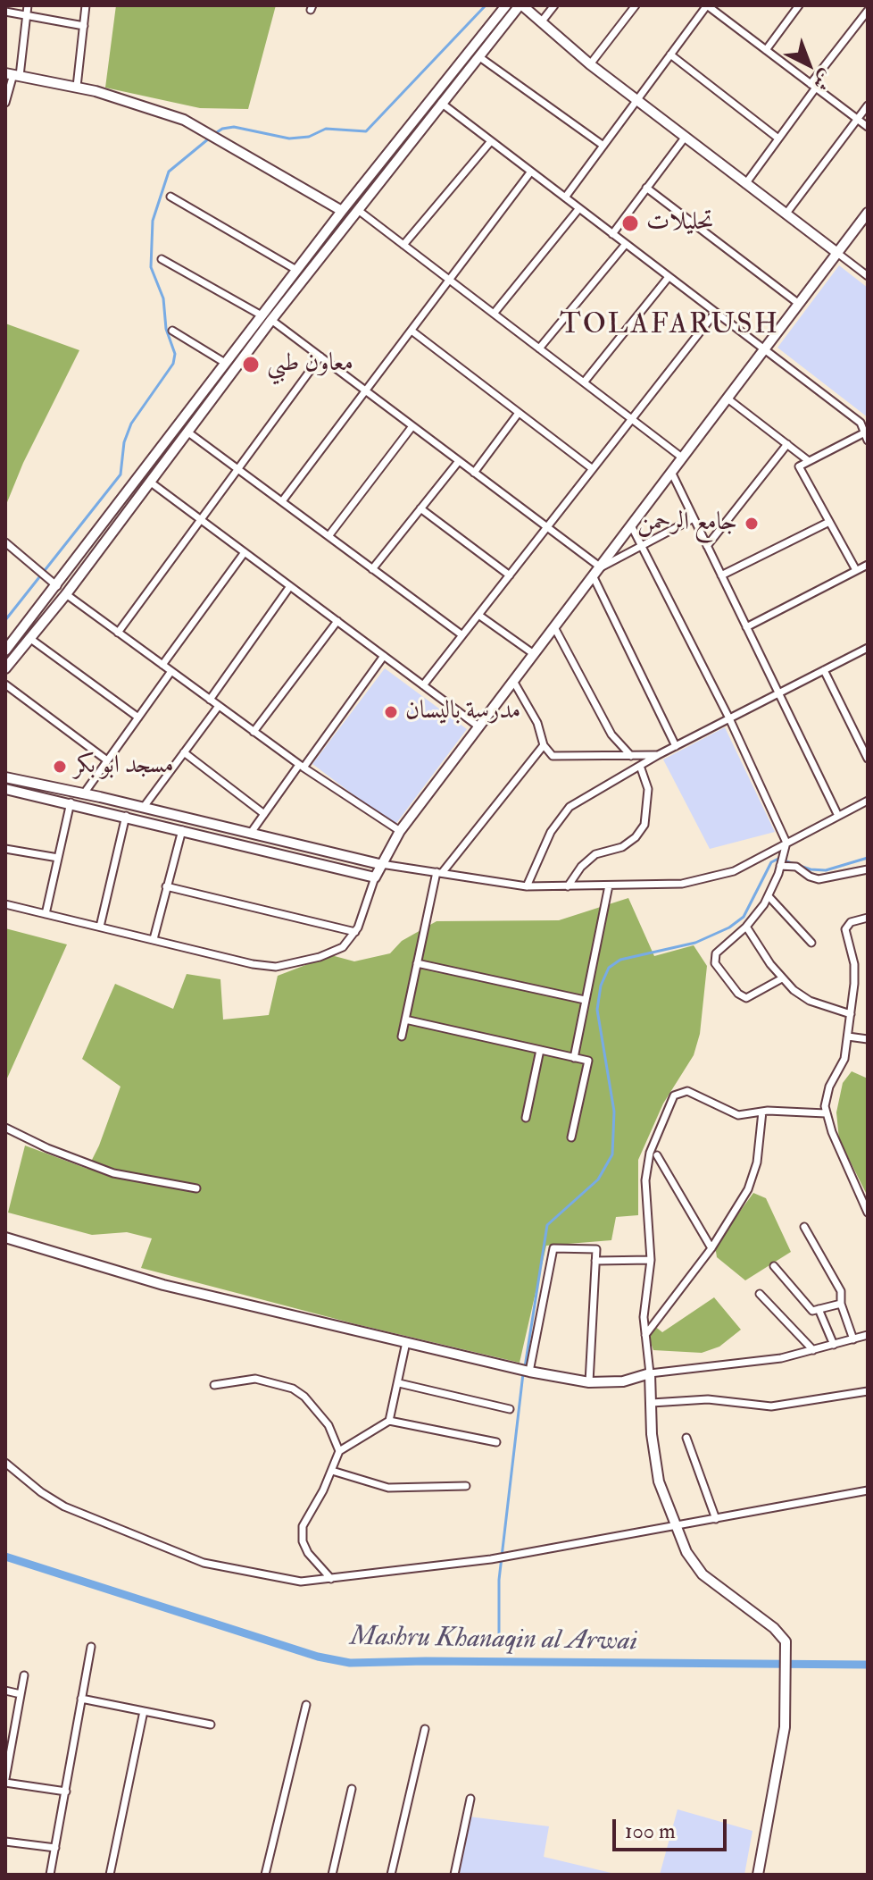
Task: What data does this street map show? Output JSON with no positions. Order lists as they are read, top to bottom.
{
  "districts": ["TOLAFARUSH"],
  "water": ["Mashru Khanaqin al Arwai"],
  "places": [
    "تحلیلات",
    "معاون طبي",
    "جامع الرحمن",
    "مدرسة بالیسان",
    "مسجد ابو بكر"
  ],
  "scale_bar": "100 m",
  "north": "bottom right"
}
